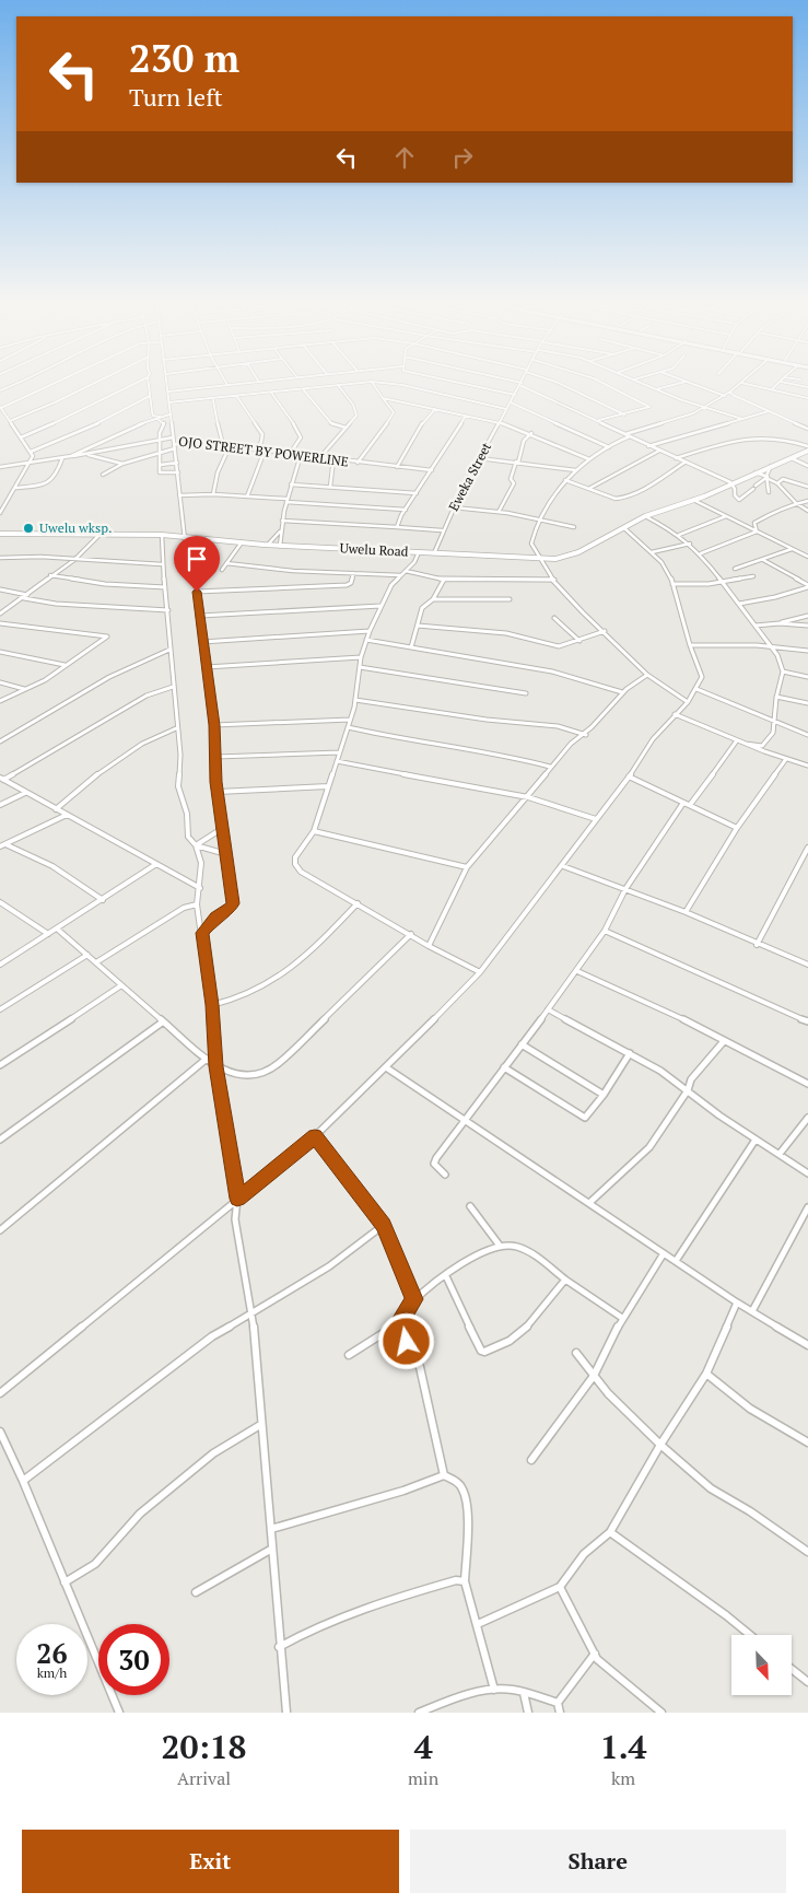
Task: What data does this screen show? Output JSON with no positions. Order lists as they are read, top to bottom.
{
  "streets": {
    "street": ["OJO STREET BY POWERLINE", "Eweka Street", "Uwelu Road"]
  },
  "crossings": [
    ["Eweka Street", "Uwelu Road"]
  ],
  "places": ["Uwelu wksp."],
  "north": "bottom right",
  "page": {
    "turn": ["230 m", "Turn left"],
    "speed": "26 km/h",
    "limit": "30",
    "eta": [
      "20:18",
      "Arrival",
      "4",
      "min",
      "1.4",
      "km"
    ],
    "buttons": ["Exit", "Share"]
  }
}
